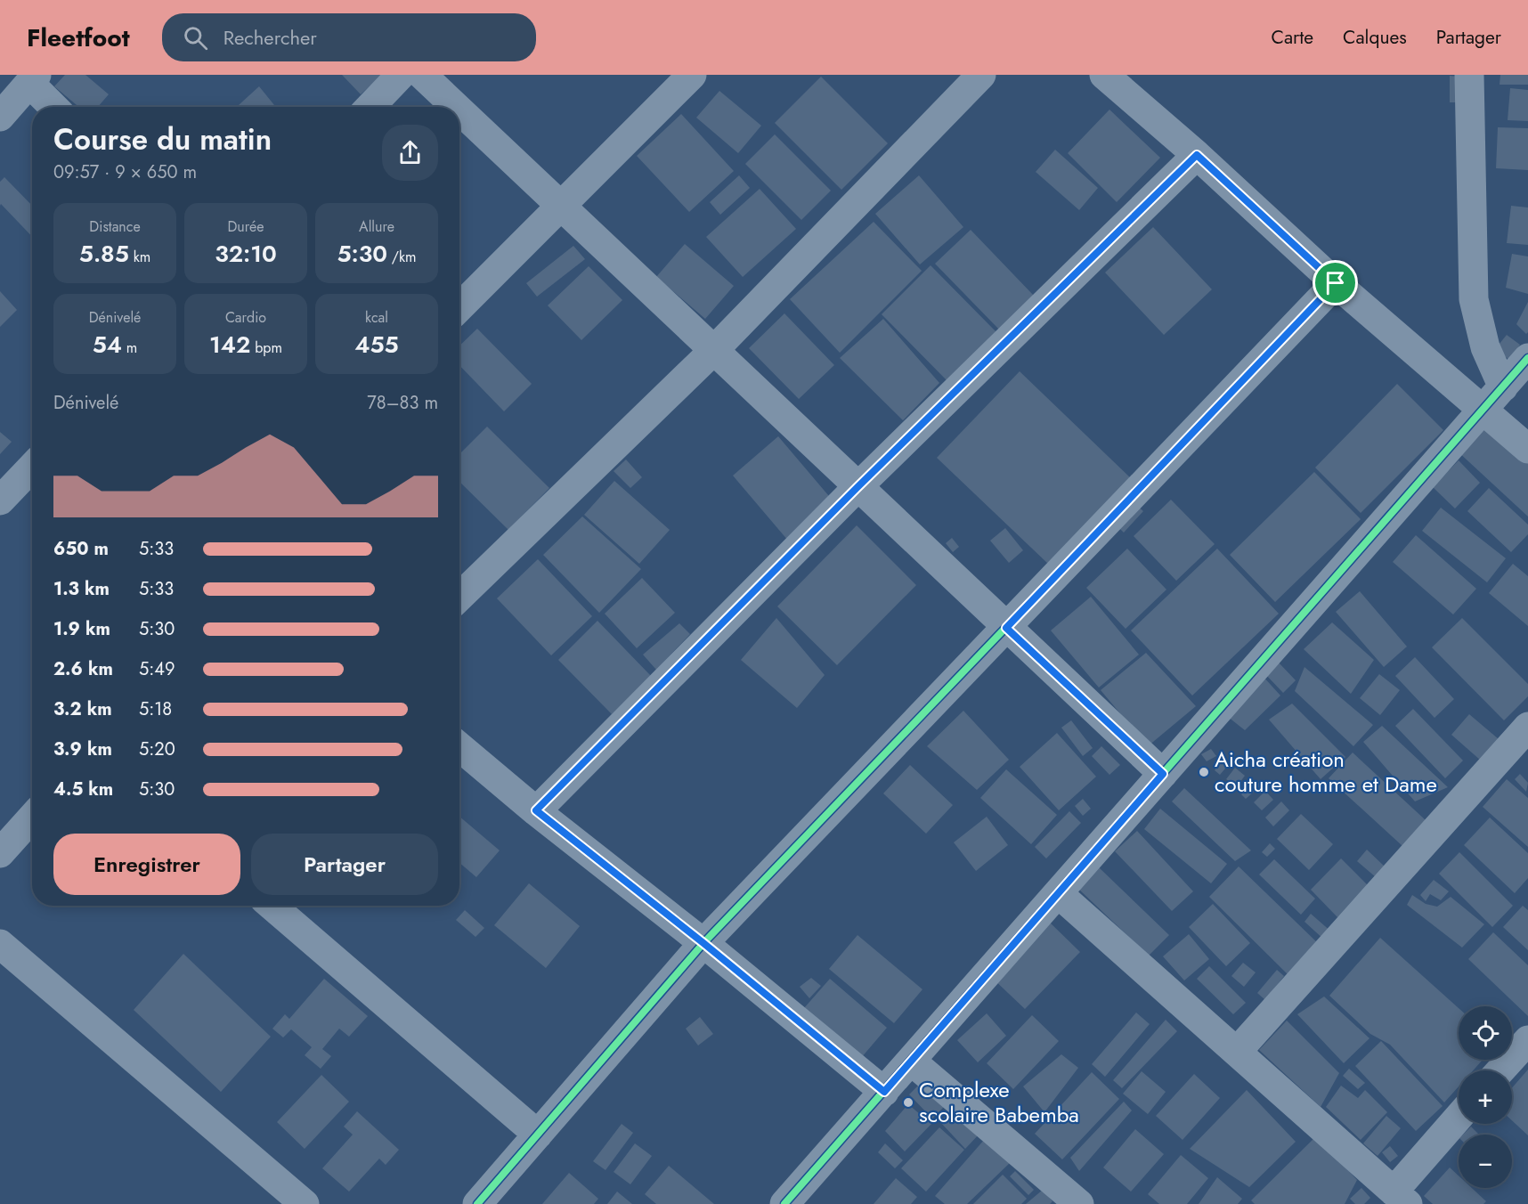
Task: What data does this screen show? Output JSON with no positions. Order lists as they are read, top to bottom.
{
  "places": ["Aicha création couture homme et Dame", "Complexe scolaire Babemba"],
  "page": {
    "header": "Fleetfoot",
    "search": "Rechercher",
    "nav": ["Carte", "Calques", "Partager"],
    "heading": ["Course du matin", "09:57 · 9 × 650 m"],
    "stats": [
      ["Distance", "5.85 km"],
      ["Durée", "32:10"],
      ["Allure", "5:30 /km"],
      ["Dénivelé", "54 m"],
      ["Cardio", "142 bpm"],
      ["kcal", "455"]
    ],
    "chart": ["Dénivelé", "78–83 m"],
    "list": [
      {
        "name": "650 m",
        "note": "5:33"
      },
      {
        "name": "1.3 km",
        "note": "5:33"
      },
      {
        "name": "1.9 km",
        "note": "5:30"
      },
      {
        "name": "2.6 km",
        "note": "5:49"
      },
      {
        "name": "3.2 km",
        "note": "5:18"
      },
      {
        "name": "3.9 km",
        "note": "5:20"
      },
      {
        "name": "4.5 km",
        "note": "5:30"
      }
    ],
    "buttons": ["Enregistrer", "Partager"],
    "map_buttons": ["+", "−"]
  }
}
